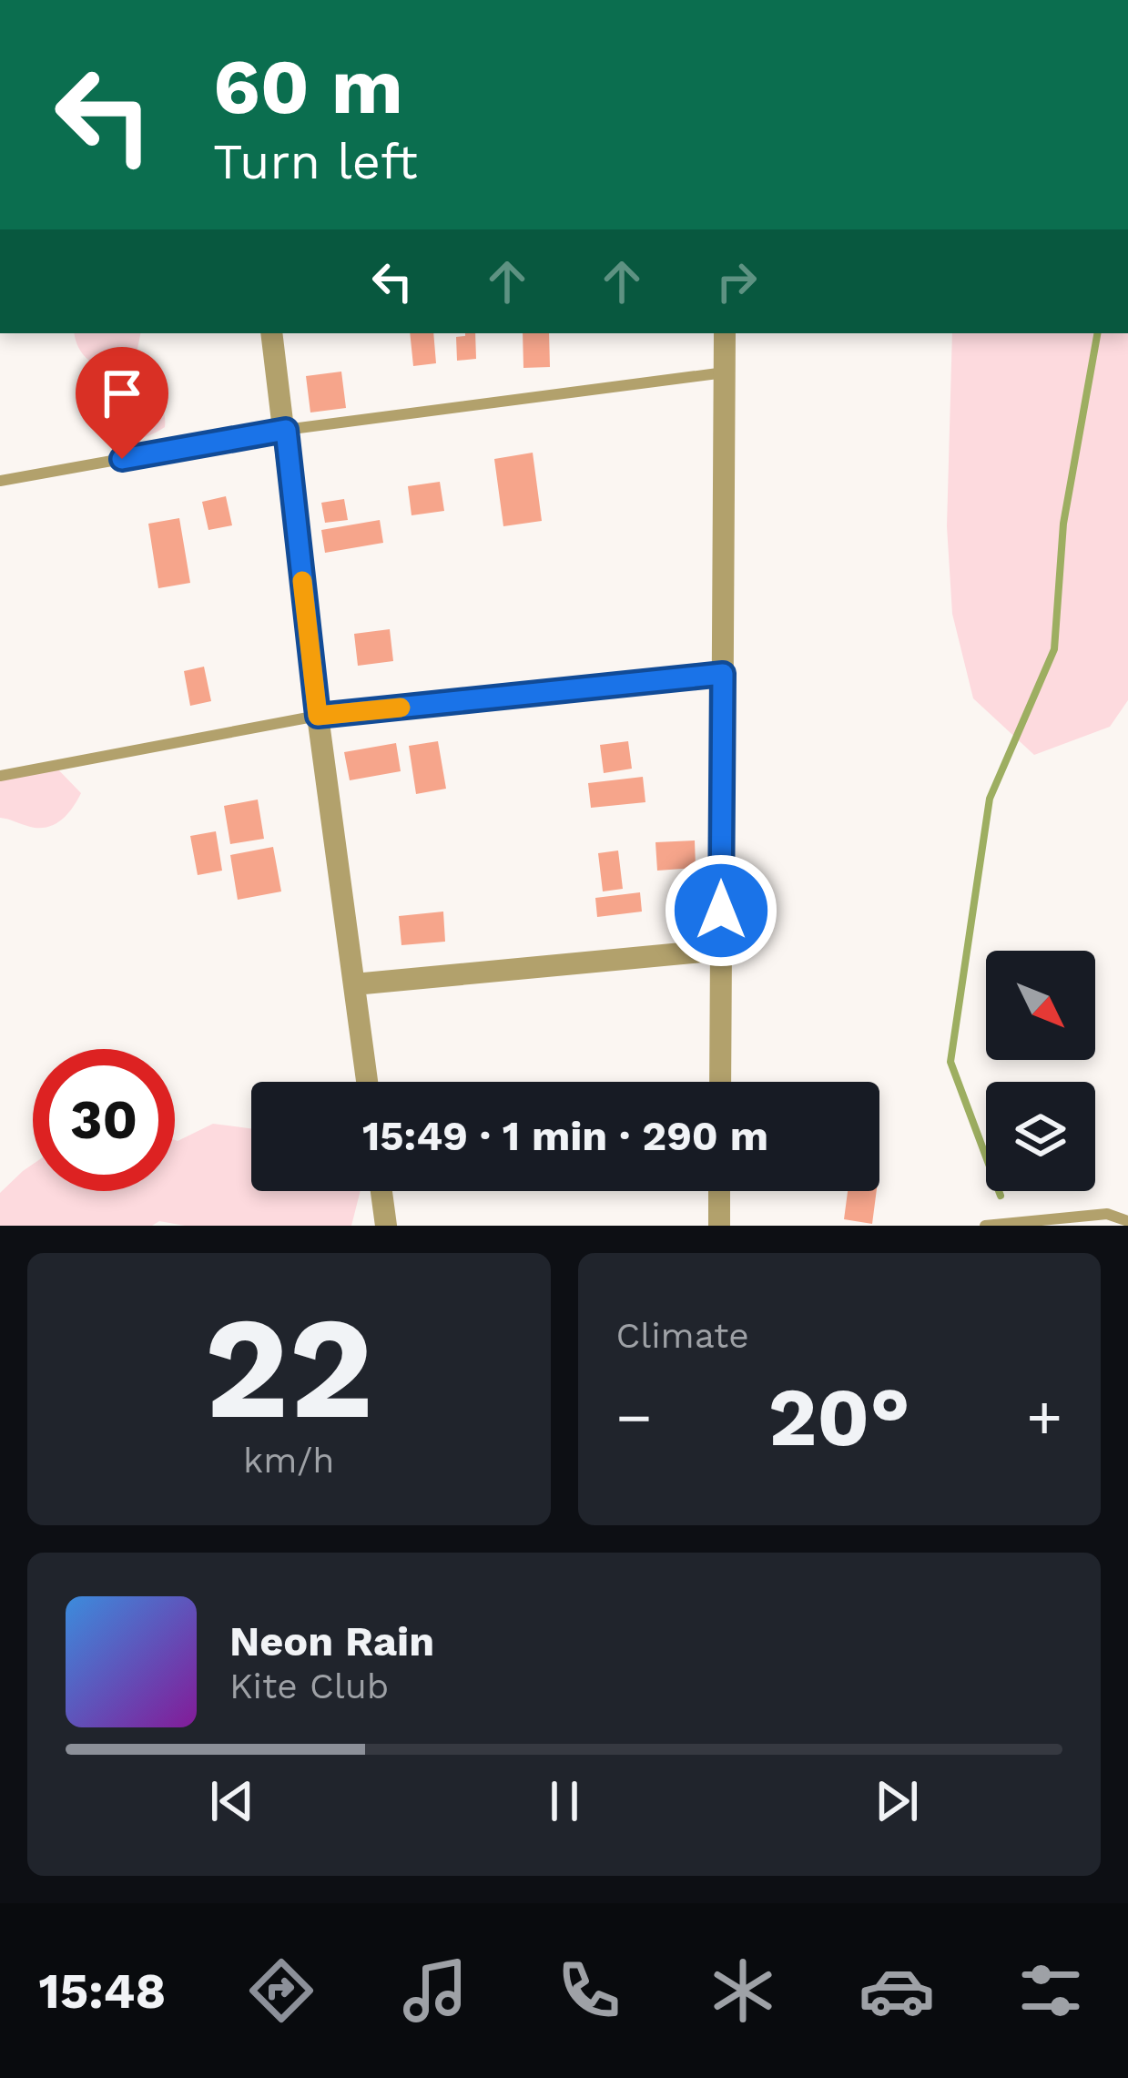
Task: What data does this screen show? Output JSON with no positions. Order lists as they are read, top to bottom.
{
  "north": "bottom right",
  "page": {
    "turn": ["60 m", "Turn left"],
    "limit": "30",
    "trip": "15:49 · 1 min · 290 m",
    "tile": [
      ["22", "km/h"],
      "Climate"
    ],
    "heat": ["−", "20°", "+"],
    "song": ["Neon Rain", "Kite Club"],
    "tabs": "15:48"
  }
}
